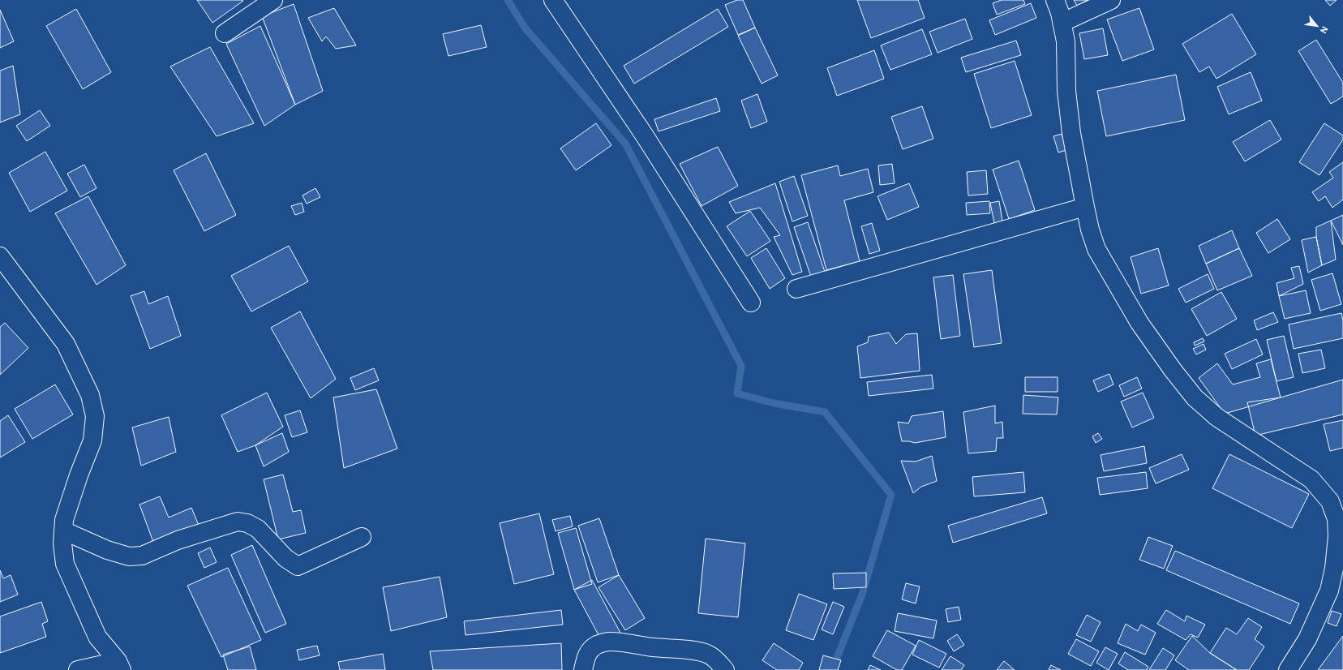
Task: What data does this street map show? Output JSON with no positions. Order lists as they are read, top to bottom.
{
  "north": "bottom right"
}
